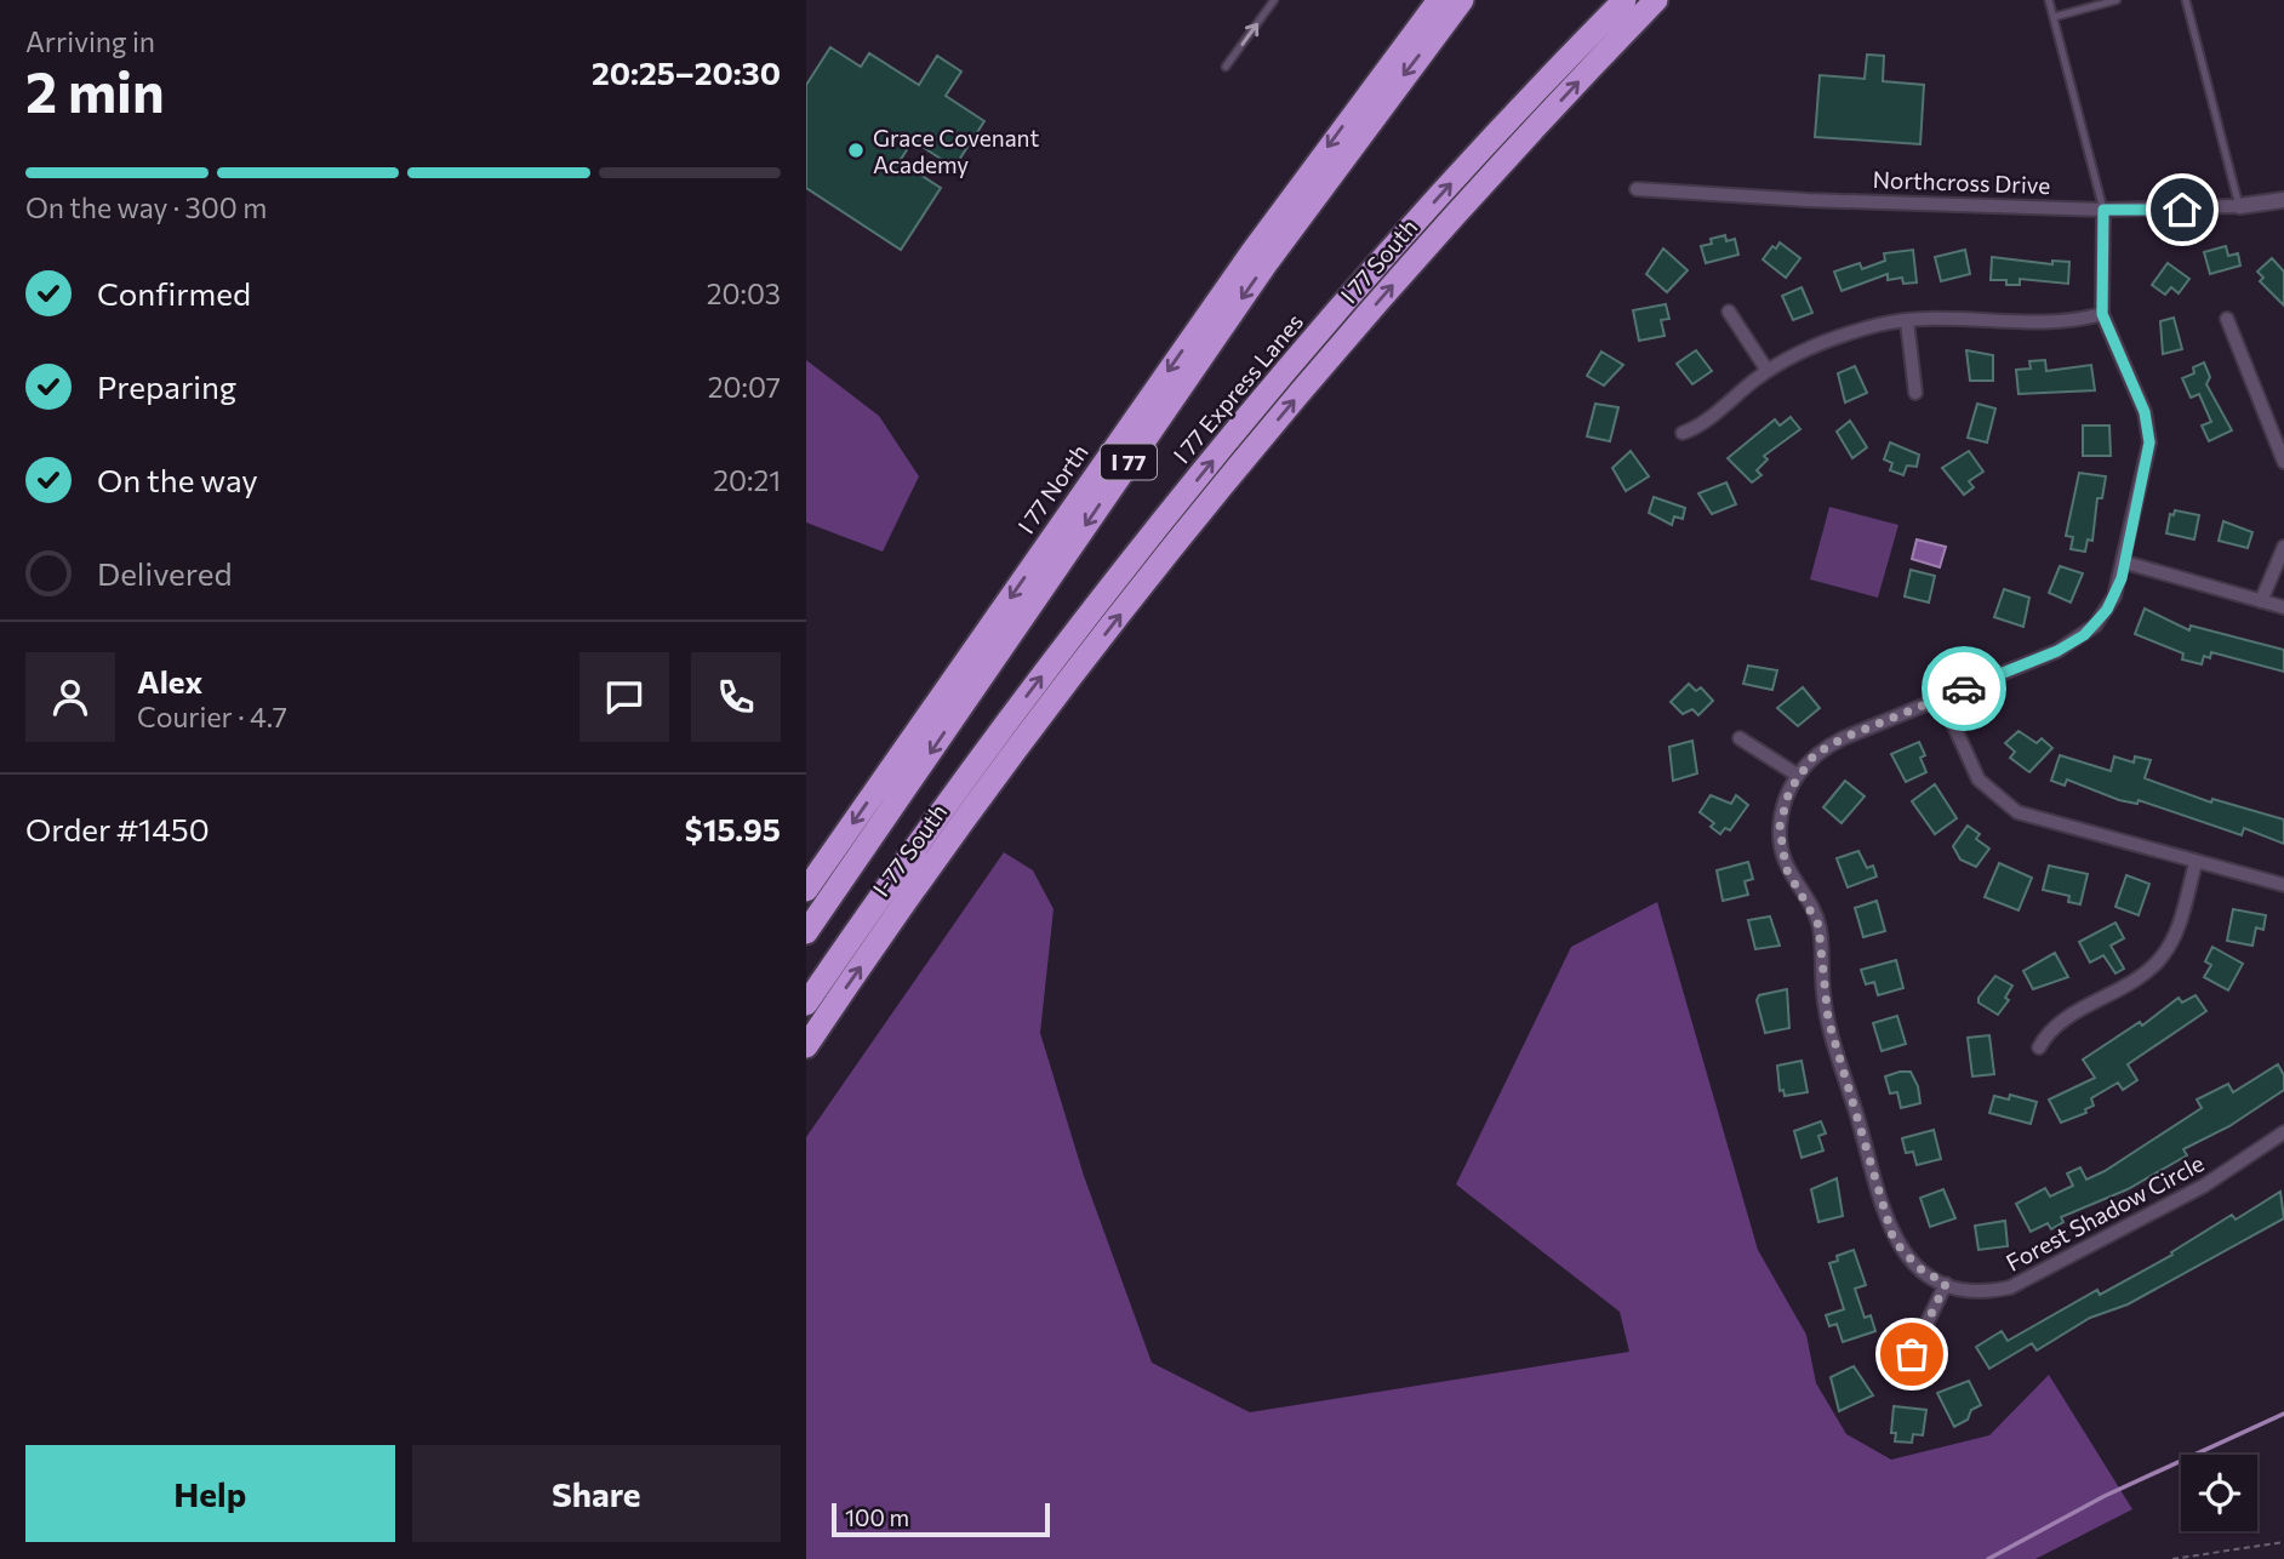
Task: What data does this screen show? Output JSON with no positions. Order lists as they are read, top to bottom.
{
  "streets": {
    "highway": [
      "I 77 South",
      "I 77 Express Lanes",
      "I 77",
      "I 77 North",
      "I-77 South"
    ],
    "street": ["Northcross Drive", "Forest Shadow Circle"]
  },
  "crossings": [
    ["Northcross Drive", "Forest Shadow Circle"],
    ["I 77 South", "I-77 South"]
  ],
  "one_way": ["I 77 South", "I 77 North"],
  "places": ["Grace Covenant Academy"],
  "scale_bar": "100 m",
  "page": {
    "heading": ["2 min", "Arriving in", "20:25–20:30"],
    "panel": [
      "Alex",
      "Courier · 4.7",
      "Order #1450",
      "$15.95"
    ],
    "bar": "On the way · 300 m",
    "list": [
      ["Confirmed", "20:03"],
      ["Preparing", "20:07"],
      ["On the way", "20:21"],
      "Delivered"
    ],
    "buttons": ["Help", "Share"],
    "scale": "100 m"
  }
}
